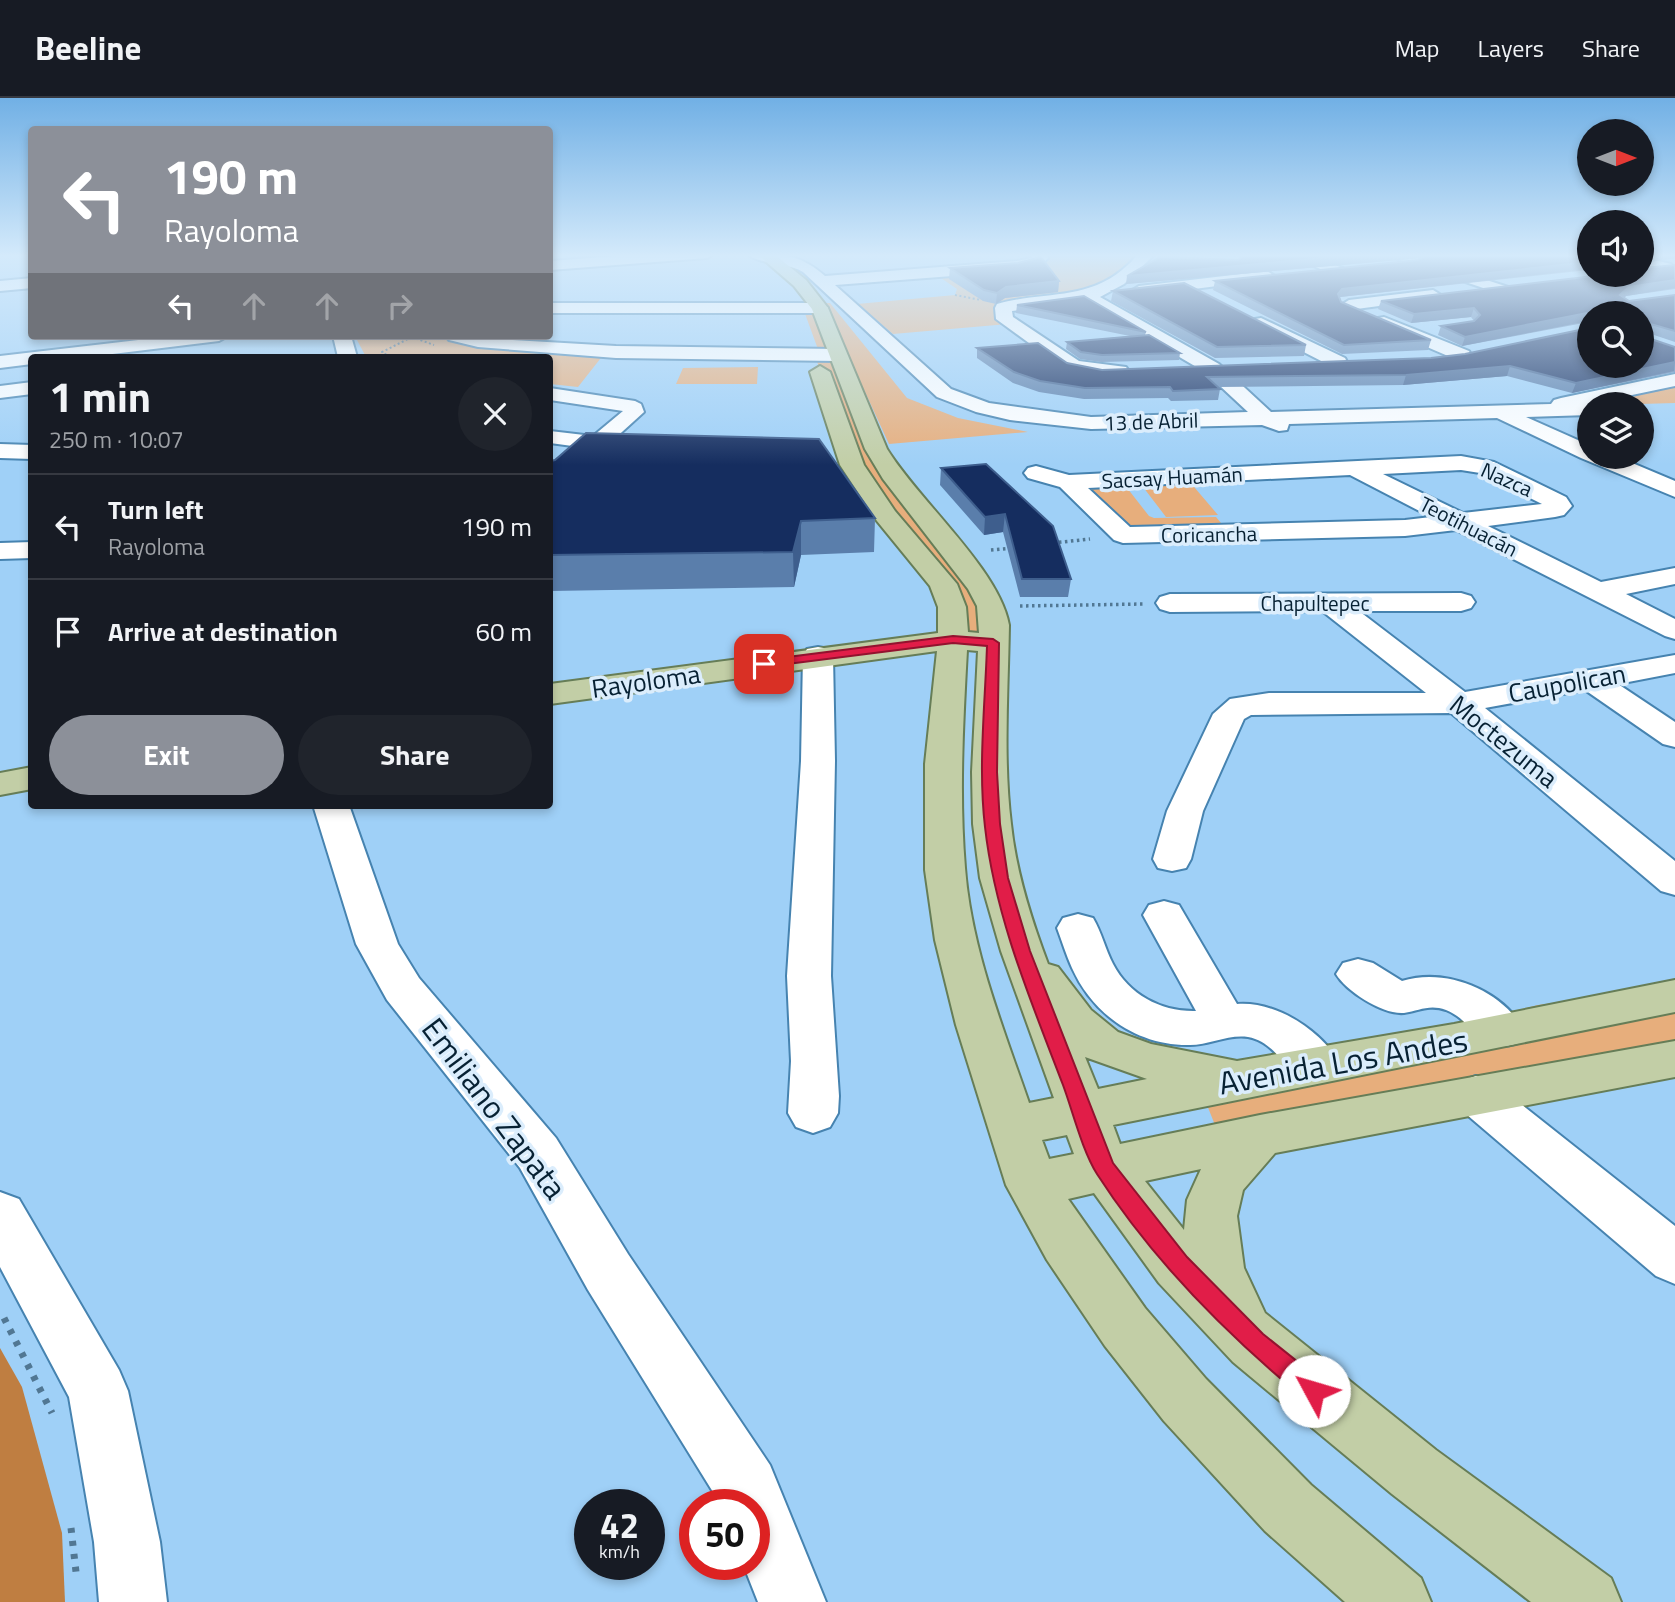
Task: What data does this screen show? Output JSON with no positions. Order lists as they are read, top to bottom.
{
  "streets": {
    "main road": ["Rayoloma", "Avenida Los Andes"],
    "street": [
      "13 de Abril",
      "Sacsay Huamán",
      "Nazca",
      "Teotihuacán",
      "Coricancha",
      "Chapultepec",
      "Caupolican",
      "Moctezuma",
      "Emiliano Zapata"
    ]
  },
  "crossings": [
    ["13 de Abril", "Teotihuacán"],
    ["Sacsay Huamán", "Nazca"],
    ["Sacsay Huamán", "Teotihuacán"],
    ["Sacsay Huamán", "Coricancha"],
    ["Nazca", "Teotihuacán"],
    ["Nazca", "Coricancha"],
    ["Teotihuacán", "Coricancha"],
    ["Chapultepec", "Moctezuma"],
    ["Caupolican", "Moctezuma"]
  ],
  "north": "right",
  "page": {
    "header": "Beeline",
    "nav": ["Map", "Layers", "Share"],
    "turn": ["190 m", "Rayoloma"],
    "heading": ["1 min", "250 m · 10:07"],
    "list": [
      {
        "name": "Turn left",
        "note": "Rayoloma",
        "value": "190 m"
      },
      {
        "name": "Arrive at destination",
        "value": "60 m"
      }
    ],
    "buttons": ["Exit", "Share"],
    "speed": "42 km/h",
    "limit": "50"
  }
}
